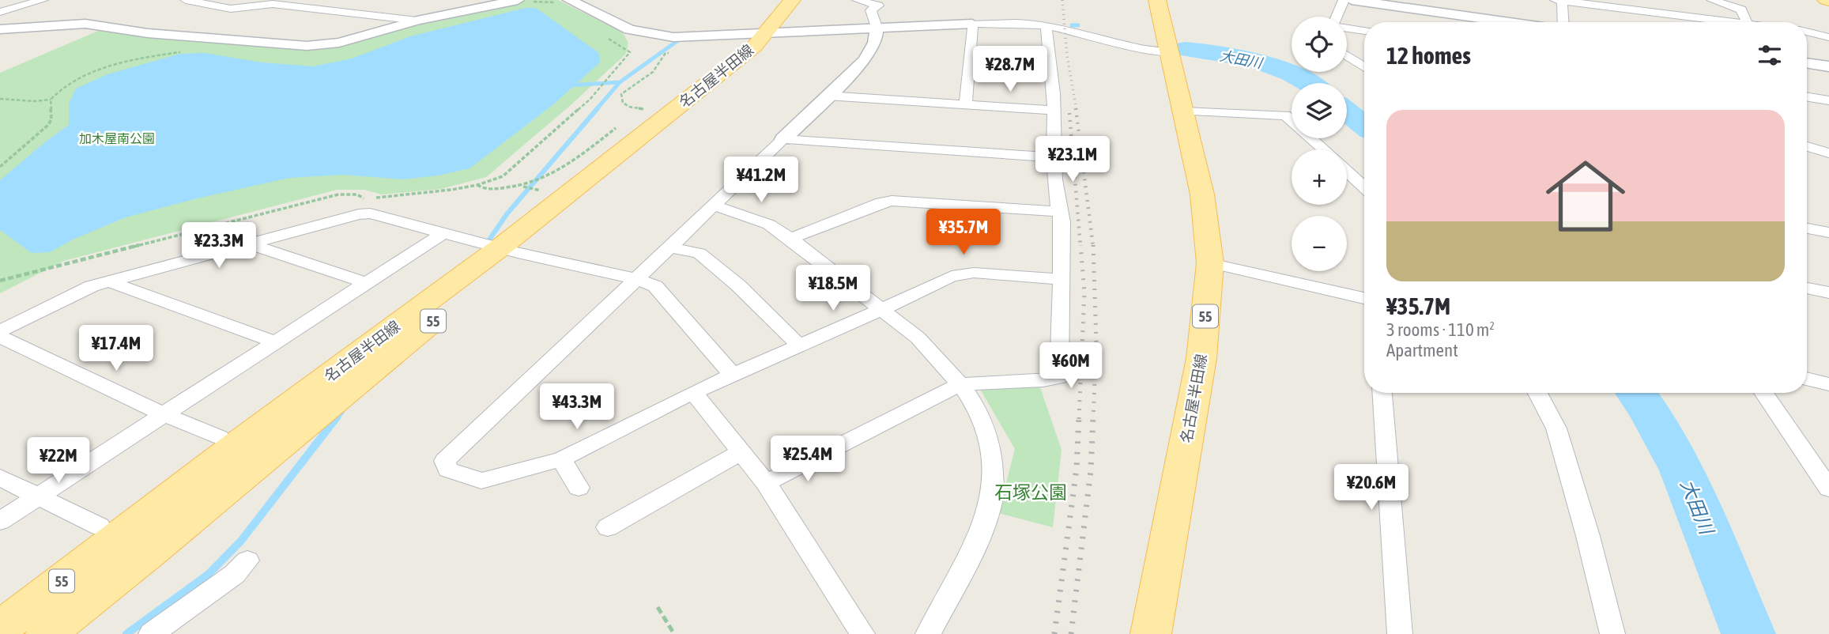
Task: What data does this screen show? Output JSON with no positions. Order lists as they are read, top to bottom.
{
  "streets": {
    "main road": ["名古屋半田線", "55"]
  },
  "water": ["大田川"],
  "parks": ["加木屋南公園", "石塚公園"],
  "page": {
    "map_buttons": ["+", "−"],
    "heading": "12 homes",
    "price": [
      "¥28.7M",
      "¥23.1M",
      "¥41.2M",
      "¥35.7M",
      "¥23.3M",
      "¥18.5M",
      "¥17.4M",
      "¥60M",
      "¥43.3M",
      "¥25.4M",
      "¥22M",
      "¥20.6M"
    ],
    "list": [
      {
        "name": "¥35.7M",
        "note": "3 rooms · 110 m² · Apartment"
      }
    ]
  }
}
